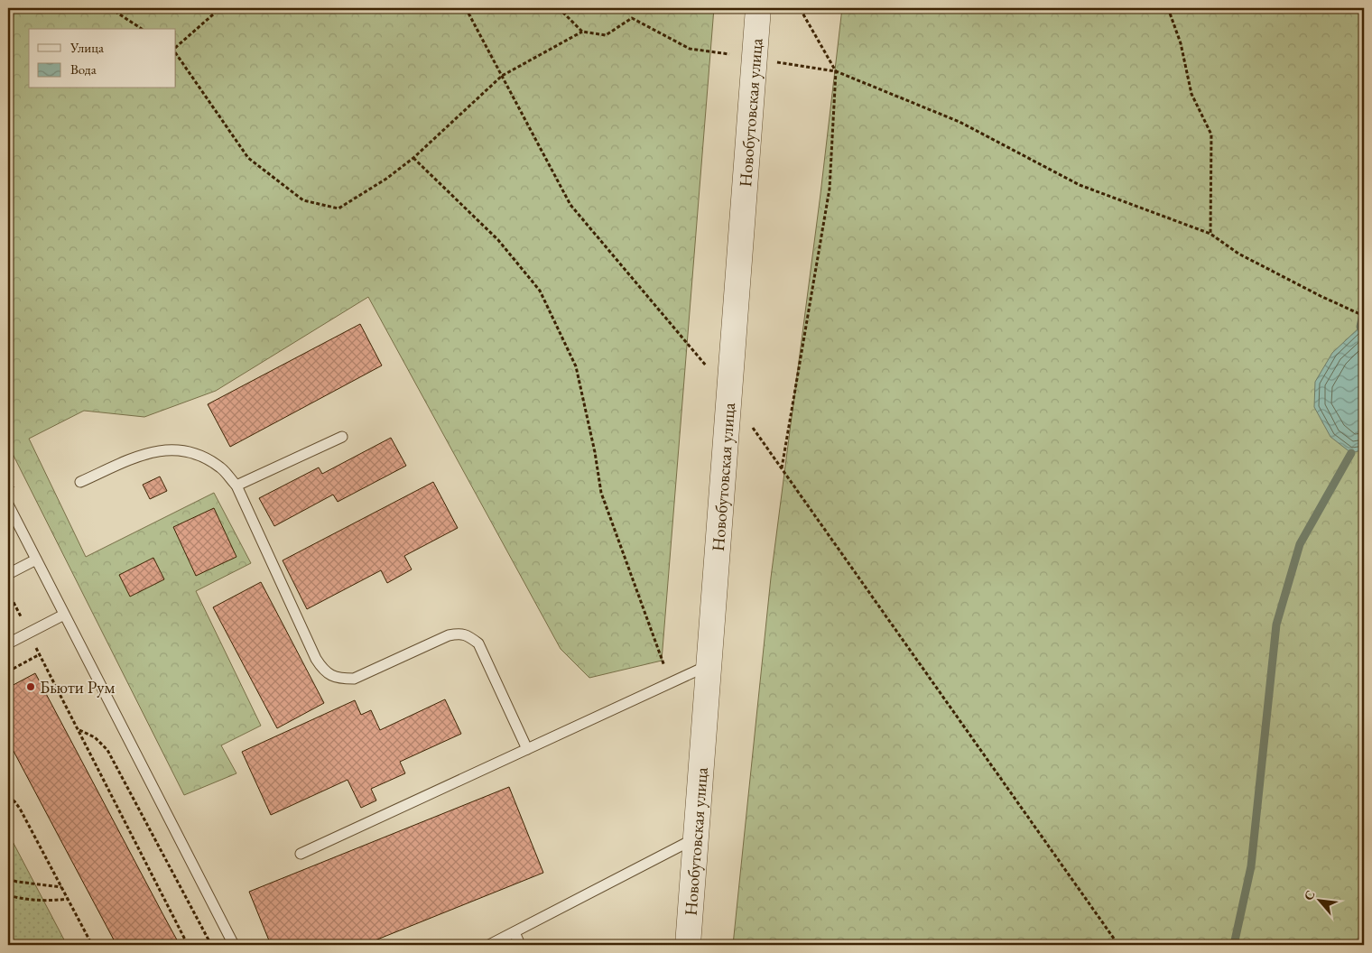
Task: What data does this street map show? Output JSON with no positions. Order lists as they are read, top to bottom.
{
  "streets": {
    "street": ["Новобутовская улица"]
  },
  "places": ["Бьюти Рум"],
  "legend": ["Улица", "Вода"],
  "north": "top left"
}
